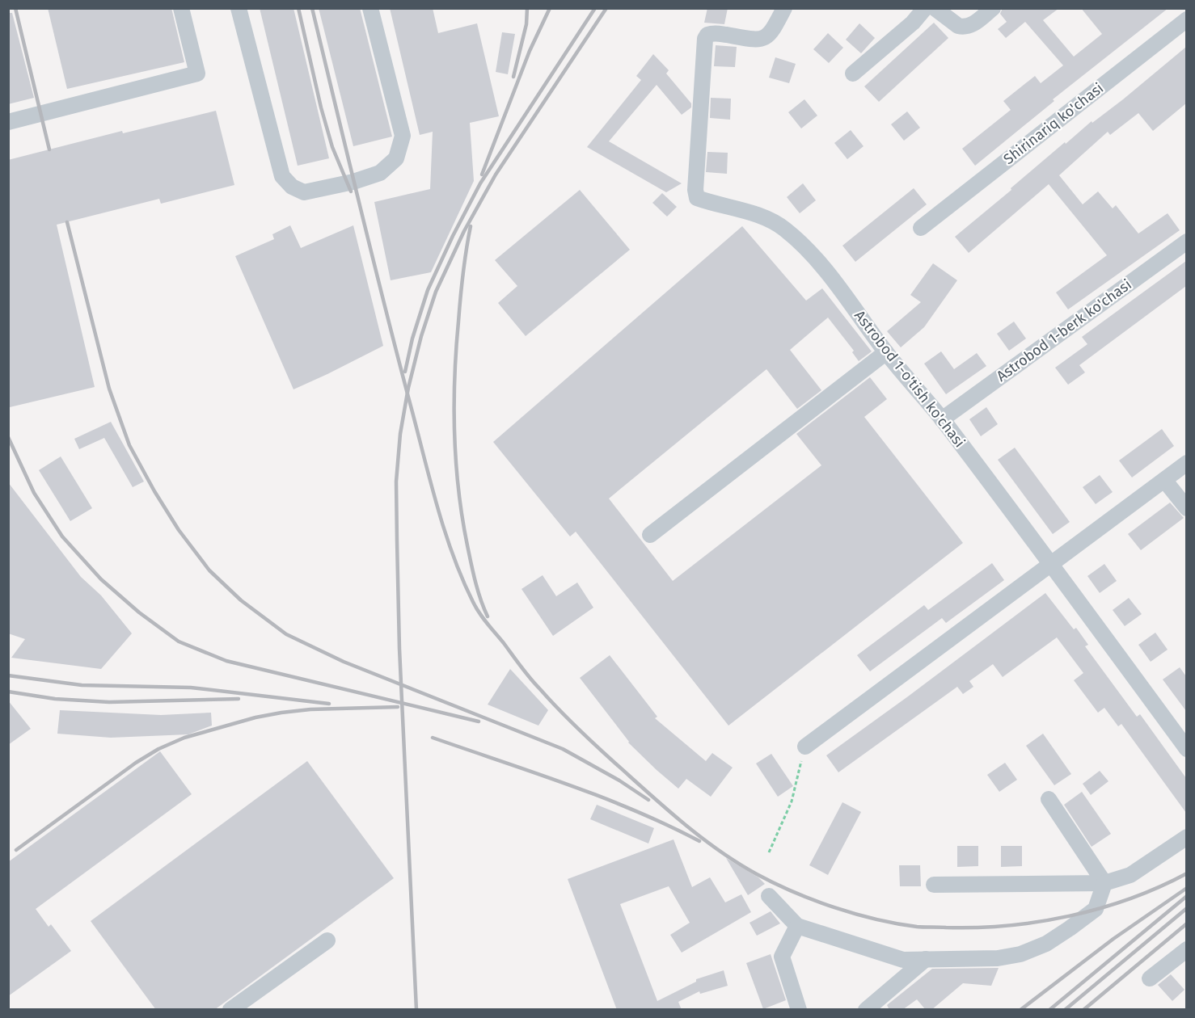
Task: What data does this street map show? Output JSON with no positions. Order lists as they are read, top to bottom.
{
  "streets": {
    "street": ["Shirinariq ko'chasi", "Astrobod 1-berk ko'chasi", "Astrobod 1-o'tish ko'chasi"]
  },
  "crossings": [
    ["Astrobod 1-berk ko'chasi", "Astrobod 1-o'tish ko'chasi"]
  ]
}
